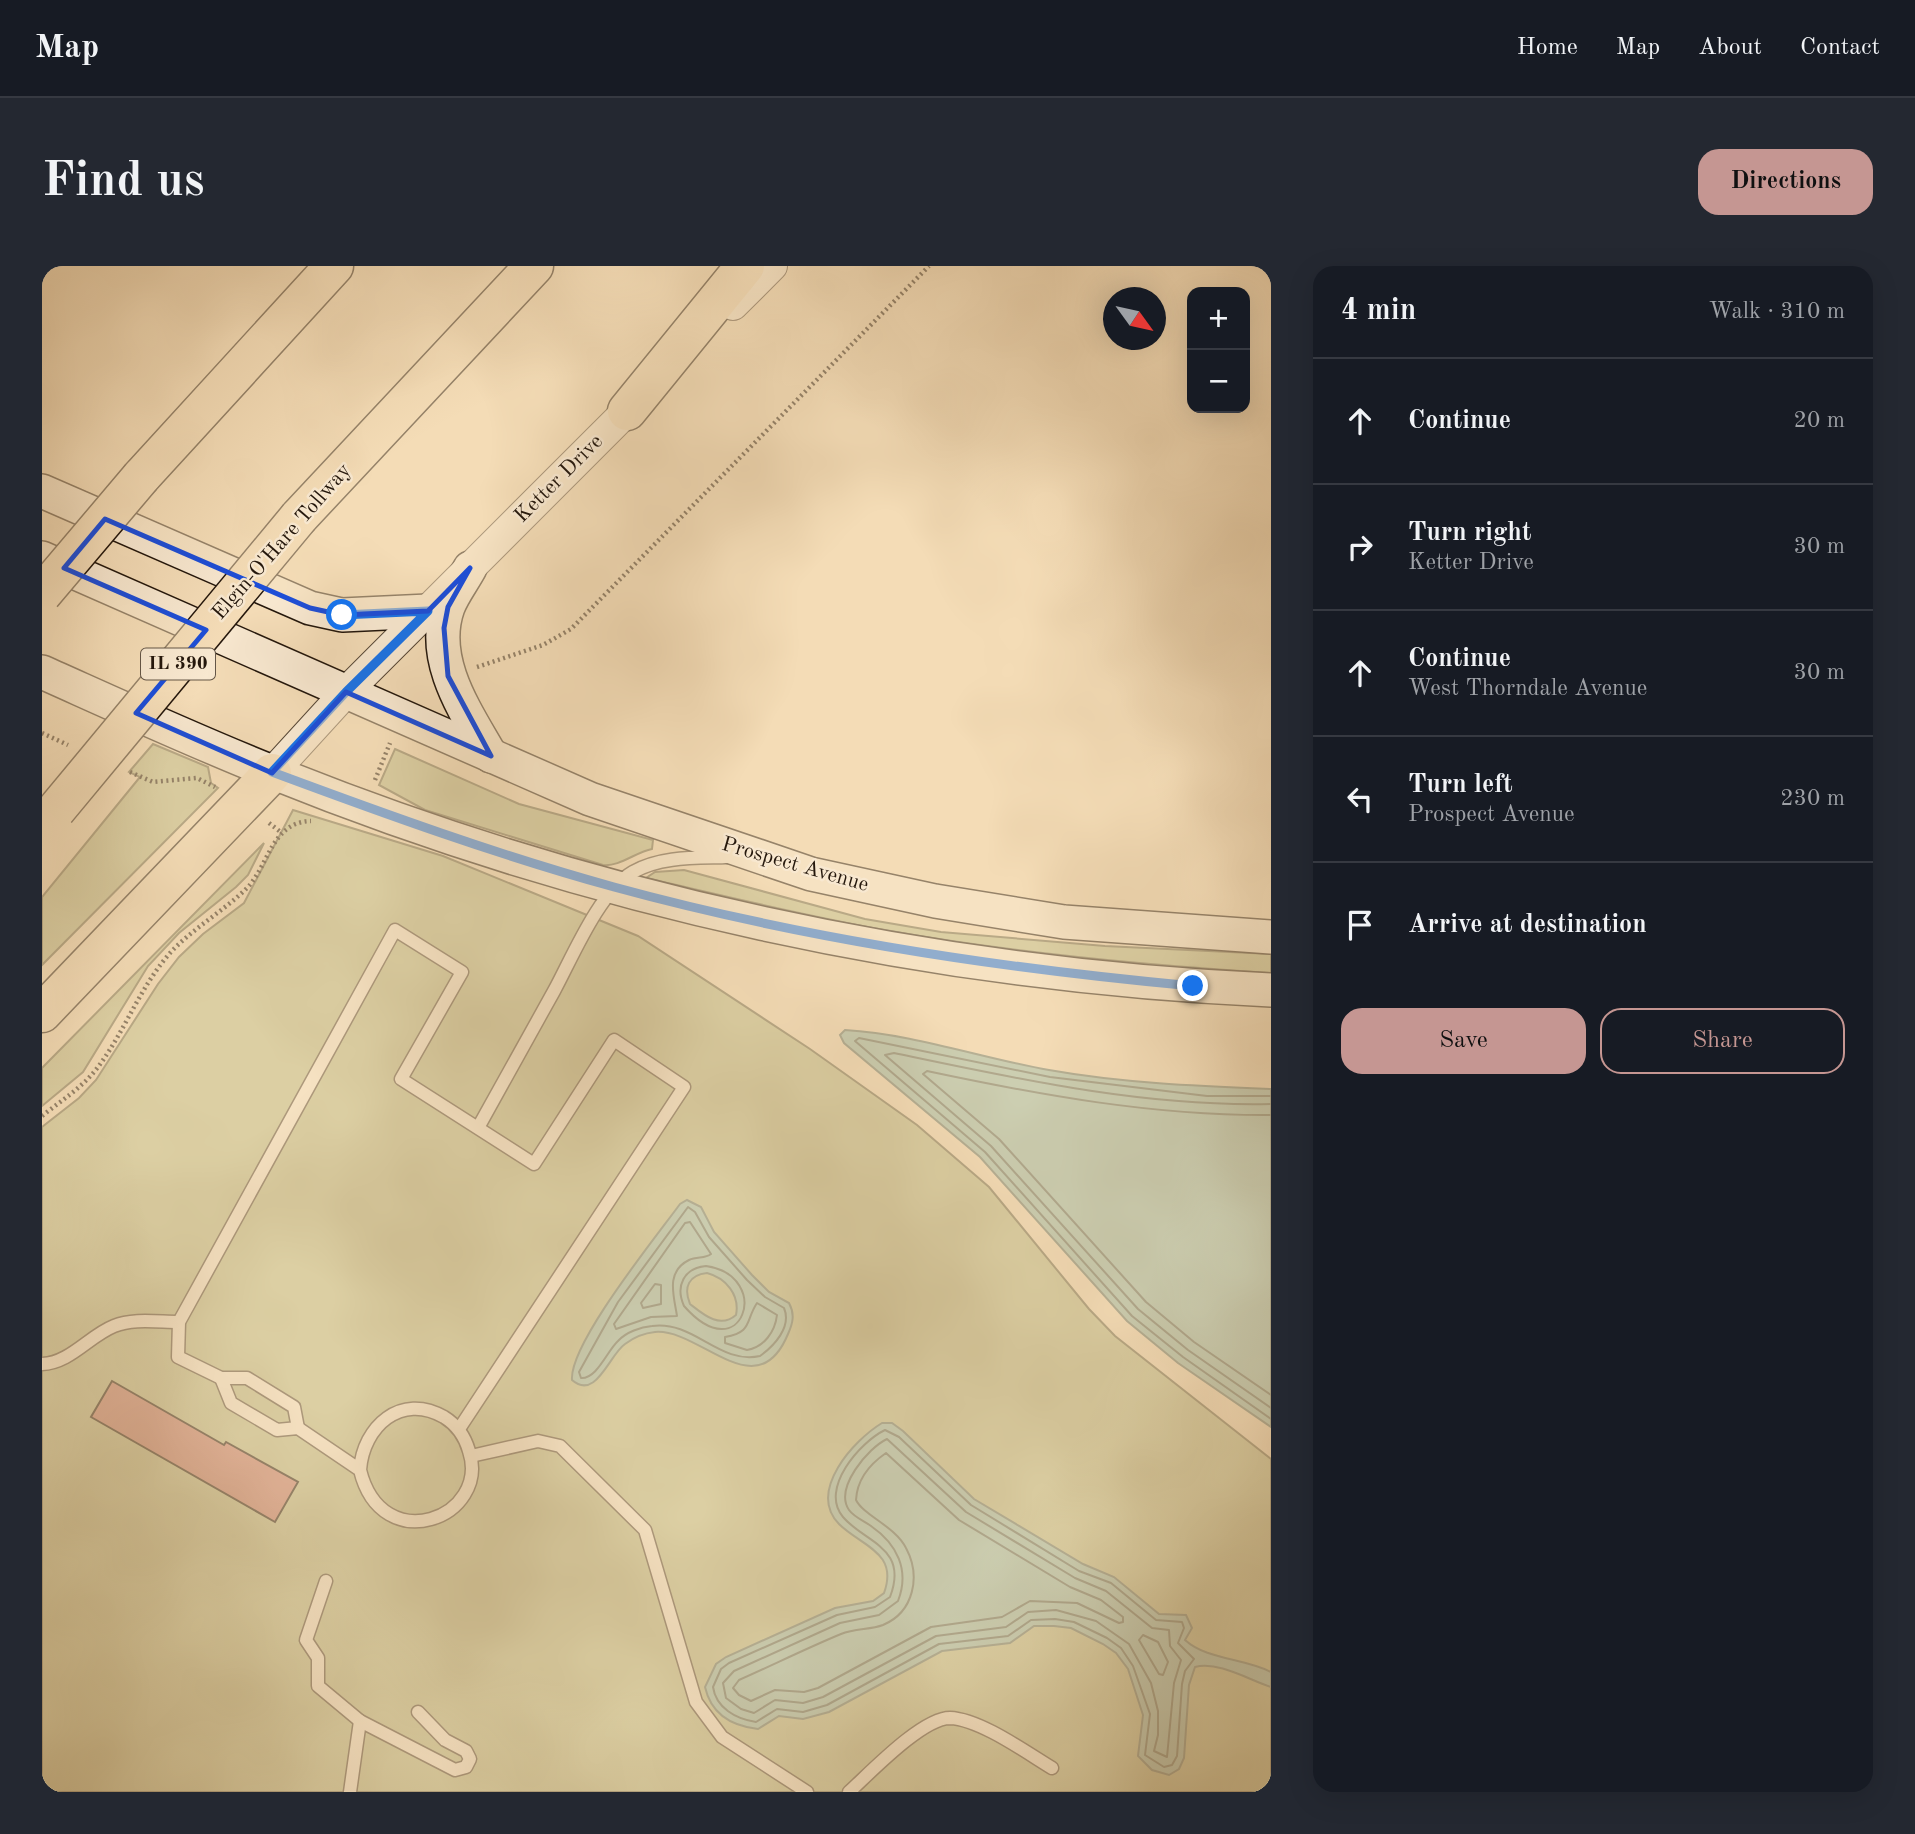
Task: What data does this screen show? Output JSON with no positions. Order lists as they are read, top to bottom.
{
  "streets": {
    "highway": ["Elgin-O'Hare Tollway", "IL 390"],
    "main road": ["Prospect Avenue"],
    "street": ["Ketter Drive"]
  },
  "crossings": [
    ["Ketter Drive", "Prospect Avenue"]
  ],
  "north": "bottom right",
  "page": {
    "header": "Map",
    "nav": [
      "Home",
      "Map",
      "About",
      "Contact"
    ],
    "buttons": [
      "Directions",
      ["Save", "Share"]
    ],
    "title": "Find us",
    "heading": ["4 min", "Walk · 310 m"],
    "map_buttons": ["+", "−"],
    "list": [
      ["Continue", "20 m"],
      ["Turn right", "Ketter Drive", "30 m"],
      ["Continue", "West Thorndale Avenue", "30 m"],
      ["Turn left", "Prospect Avenue", "230 m"],
      "Arrive at destination"
    ]
  }
}
